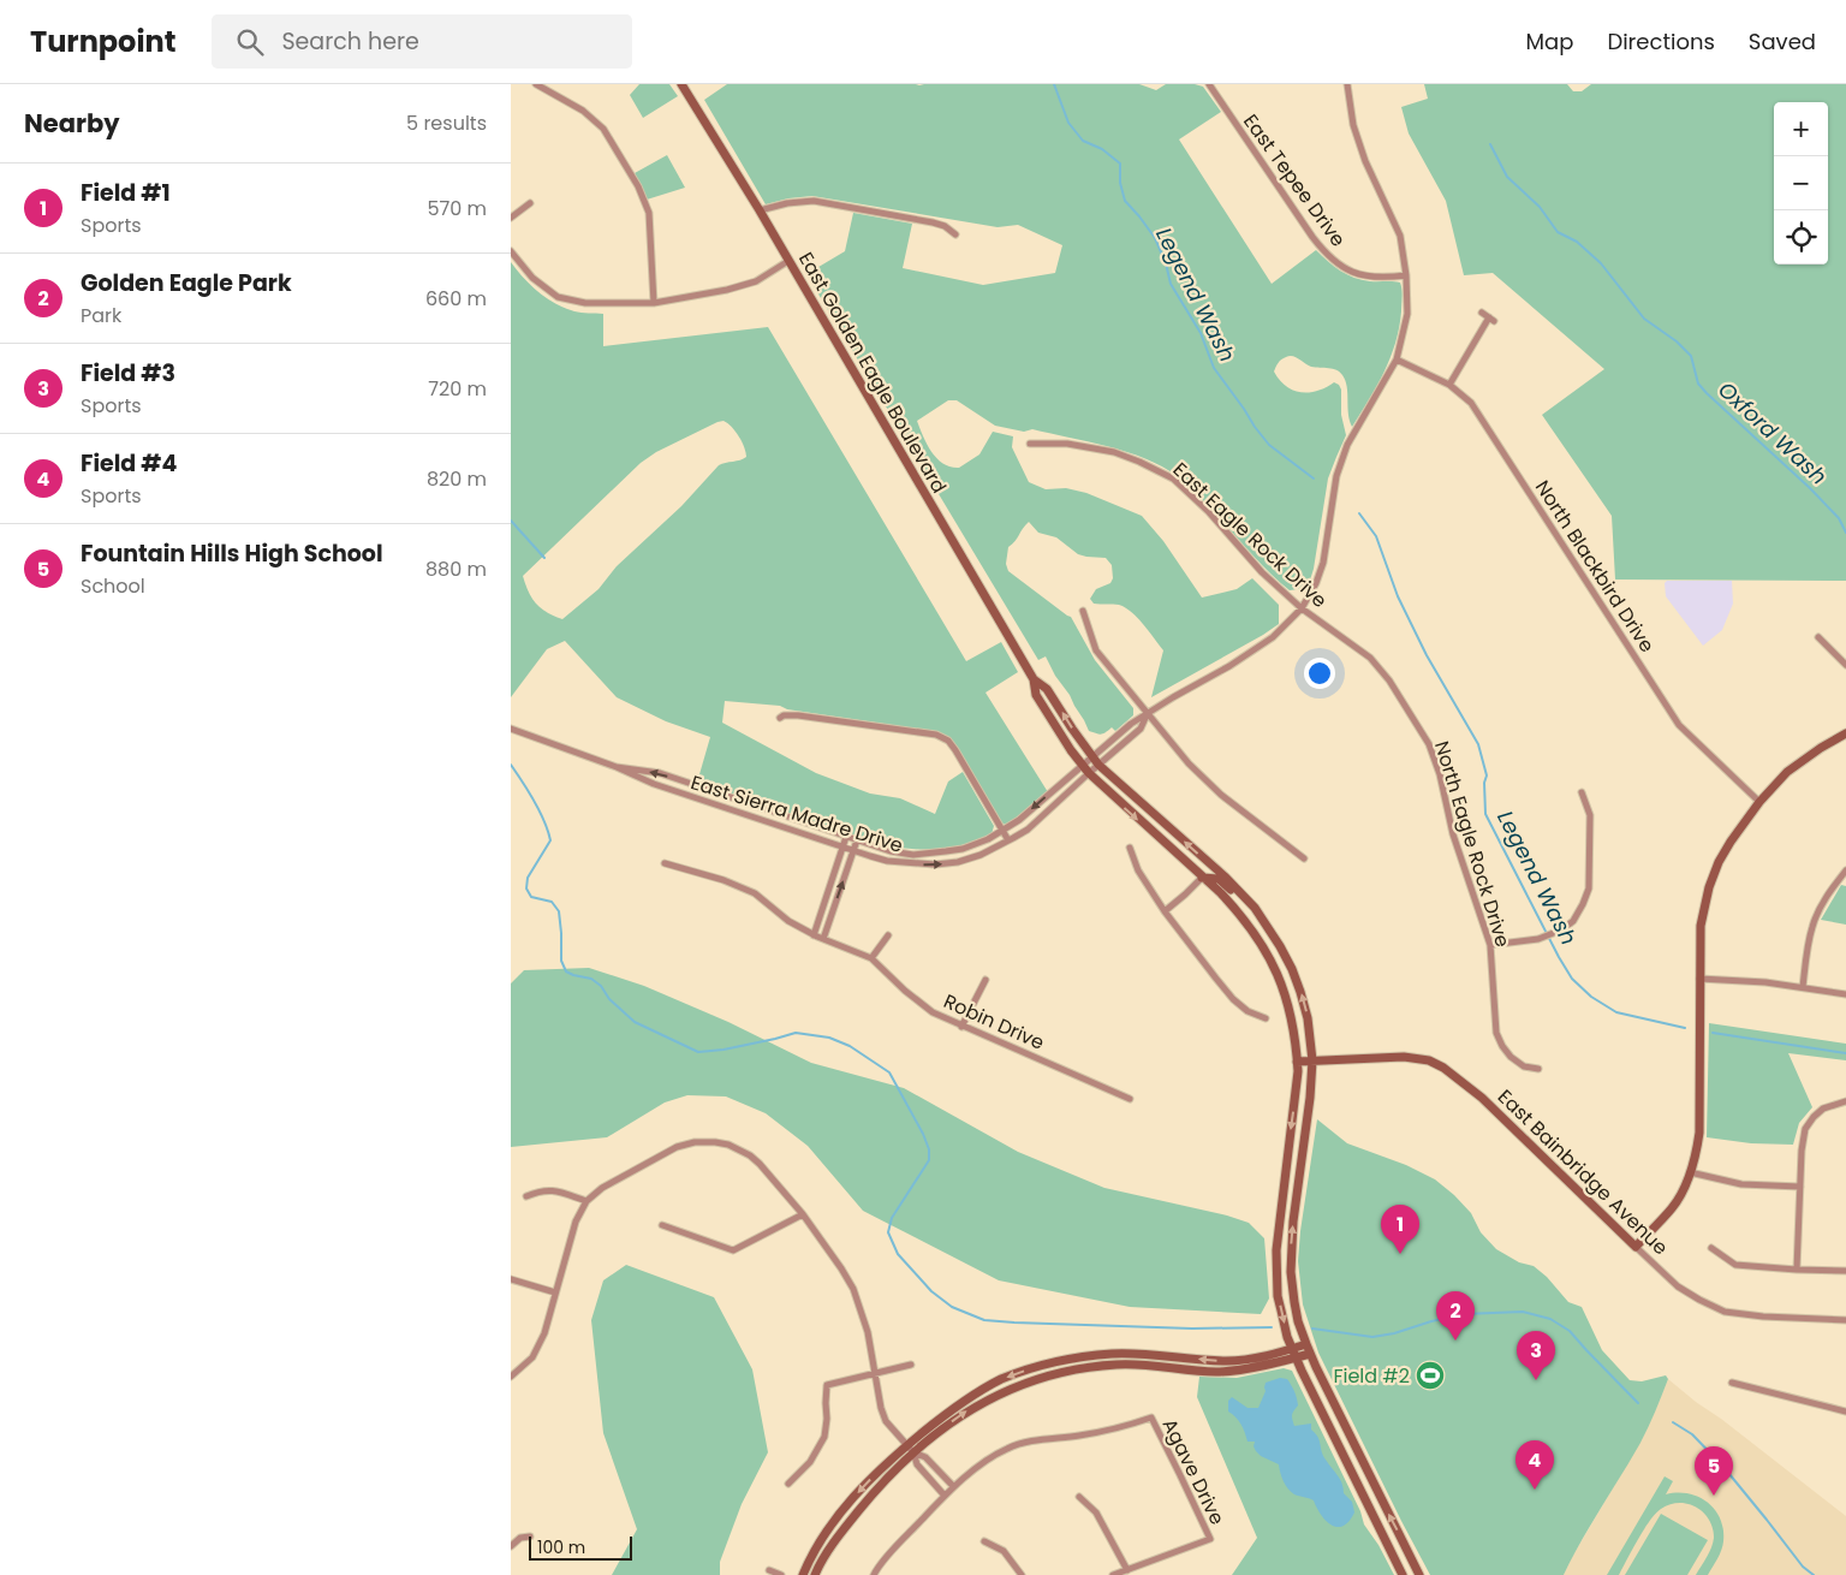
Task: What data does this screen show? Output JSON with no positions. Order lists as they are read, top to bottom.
{
  "streets": {
    "street": [
      "East Tepee Drive",
      "East Golden Eagle Boulevard",
      "East Eagle Rock Drive",
      "North Blackbird Drive",
      "East Sierra Madre Drive",
      "North Eagle Rock Drive",
      "Robin Drive",
      "East Bainbridge Avenue",
      "Agave Drive"
    ]
  },
  "crossings": [
    ["East Golden Eagle Boulevard", "East Sierra Madre Drive"],
    ["East Golden Eagle Boulevard", "East Bainbridge Avenue"],
    ["East Eagle Rock Drive", "North Eagle Rock Drive"]
  ],
  "water": ["Legend Wash", "Oxford Wash"],
  "places": {
    "sports": ["Field #2"]
  },
  "scale_bar": "100 m",
  "page": {
    "header": "Turnpoint",
    "search": "Search here",
    "nav": ["Map", "Directions", "Saved"],
    "heading": ["Nearby", "5 results"],
    "map_buttons": ["+", "−"],
    "list": [
      {
        "mark": "1",
        "name": "Field #1",
        "note": "Sports",
        "value": "570 m"
      },
      {
        "mark": "2",
        "name": "Golden Eagle Park",
        "note": "Park",
        "value": "660 m"
      },
      {
        "mark": "3",
        "name": "Field #3",
        "note": "Sports",
        "value": "720 m"
      },
      {
        "mark": "4",
        "name": "Field #4",
        "note": "Sports",
        "value": "820 m"
      },
      {
        "mark": "5",
        "name": "Fountain Hills High School",
        "note": "School",
        "value": "880 m"
      }
    ],
    "pins": [
      "1",
      "2",
      "3",
      "4",
      "5"
    ],
    "scale": "100 m"
  }
}
